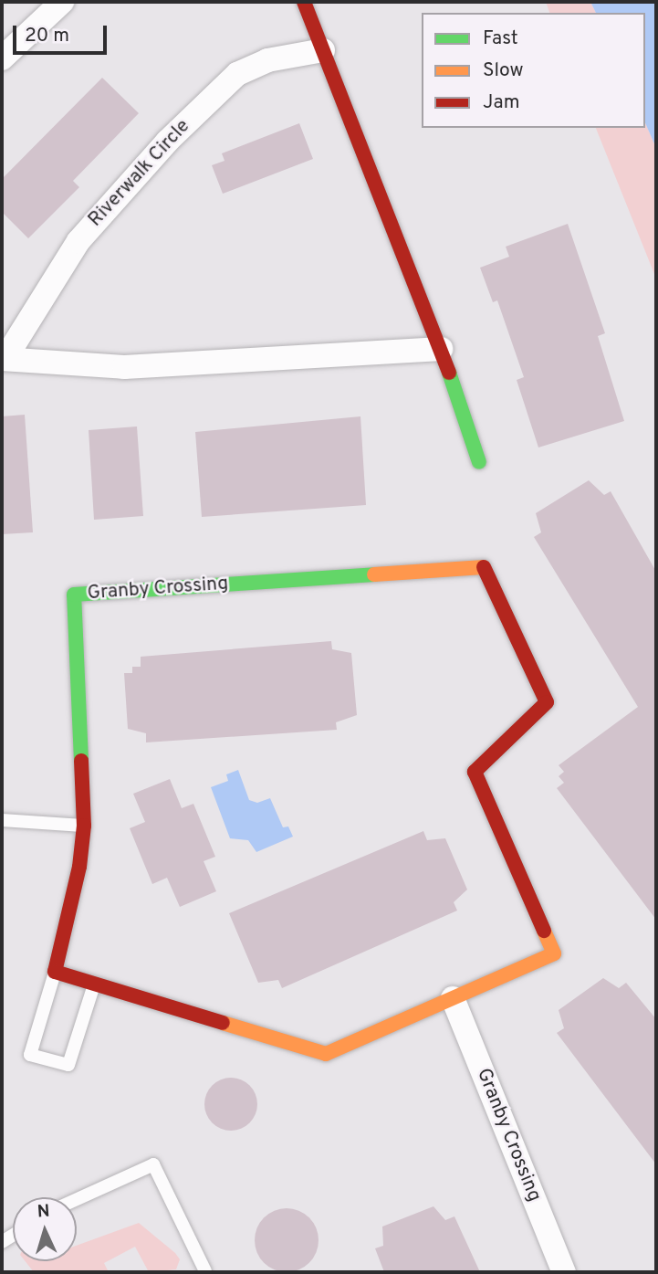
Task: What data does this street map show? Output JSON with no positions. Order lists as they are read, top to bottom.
{
  "streets": {
    "street": ["Riverwalk Circle", "Granby Crossing"]
  },
  "legend": ["Fast", "Slow", "Jam"],
  "scale_bar": "20 m",
  "north": "top"
}
